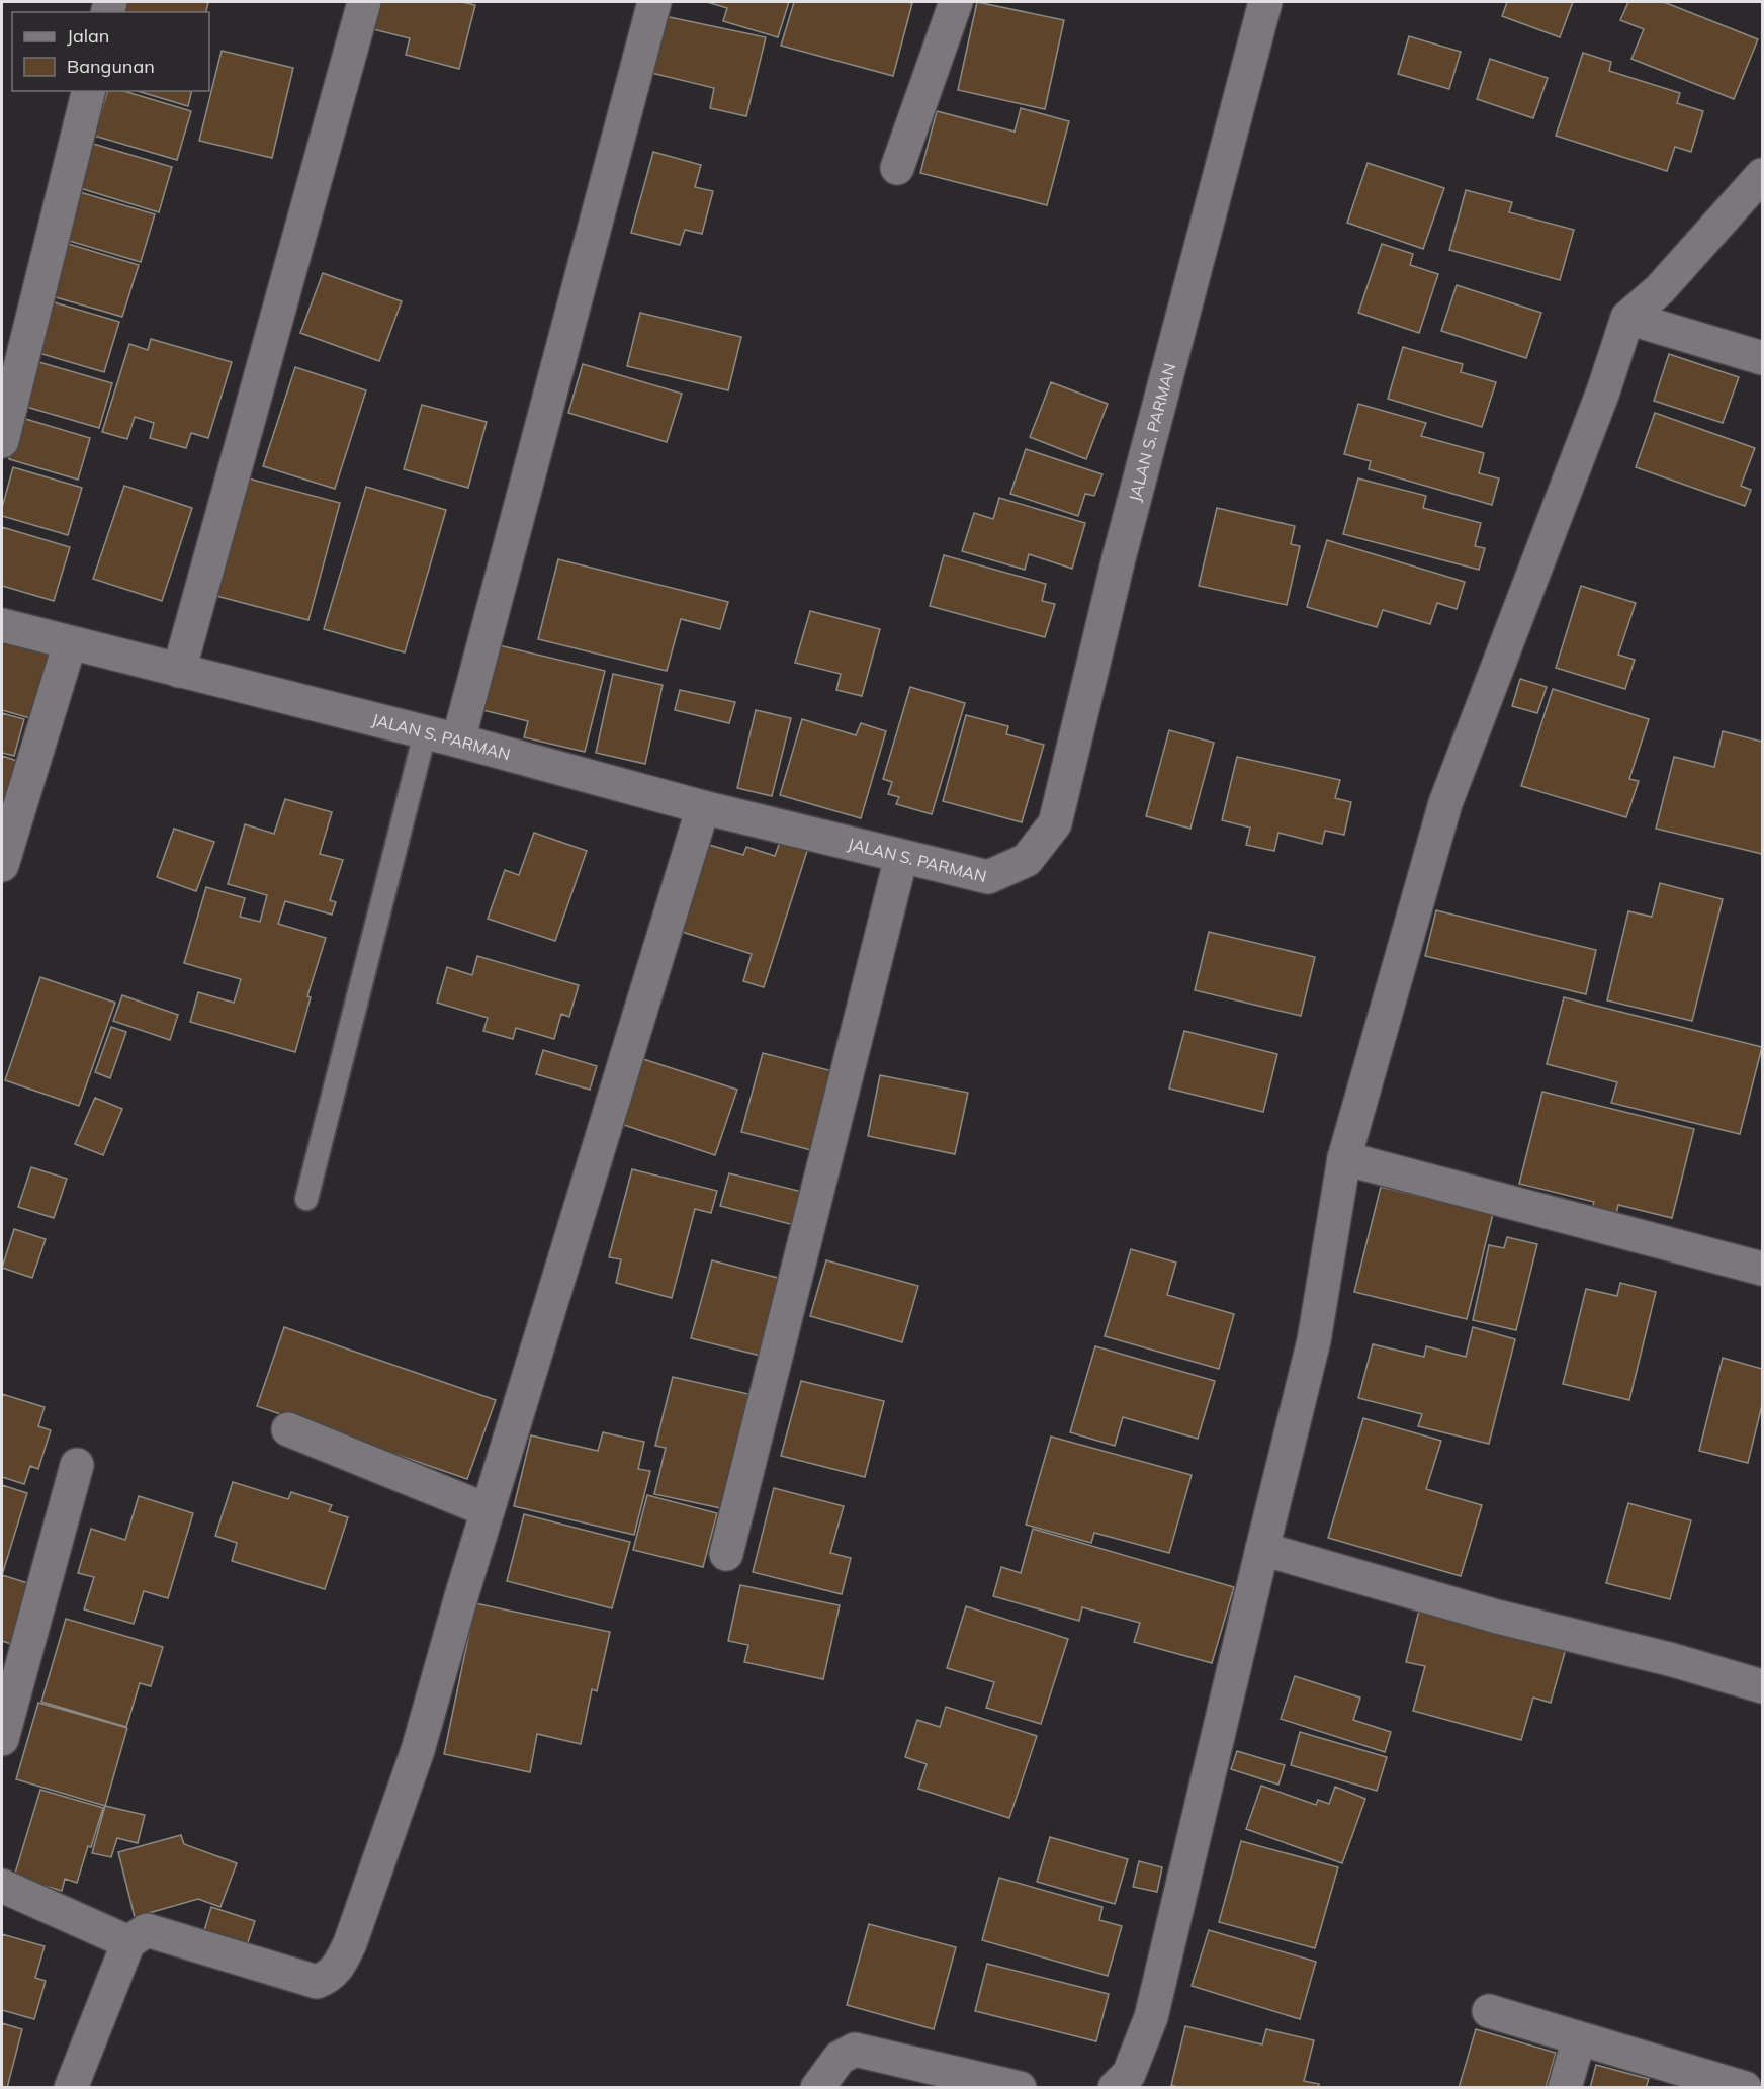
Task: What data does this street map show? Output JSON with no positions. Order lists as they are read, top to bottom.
{
  "streets": {
    "street": ["JALAN S. PARMAN"]
  },
  "legend": ["Jalan", "Bangunan"]
}
